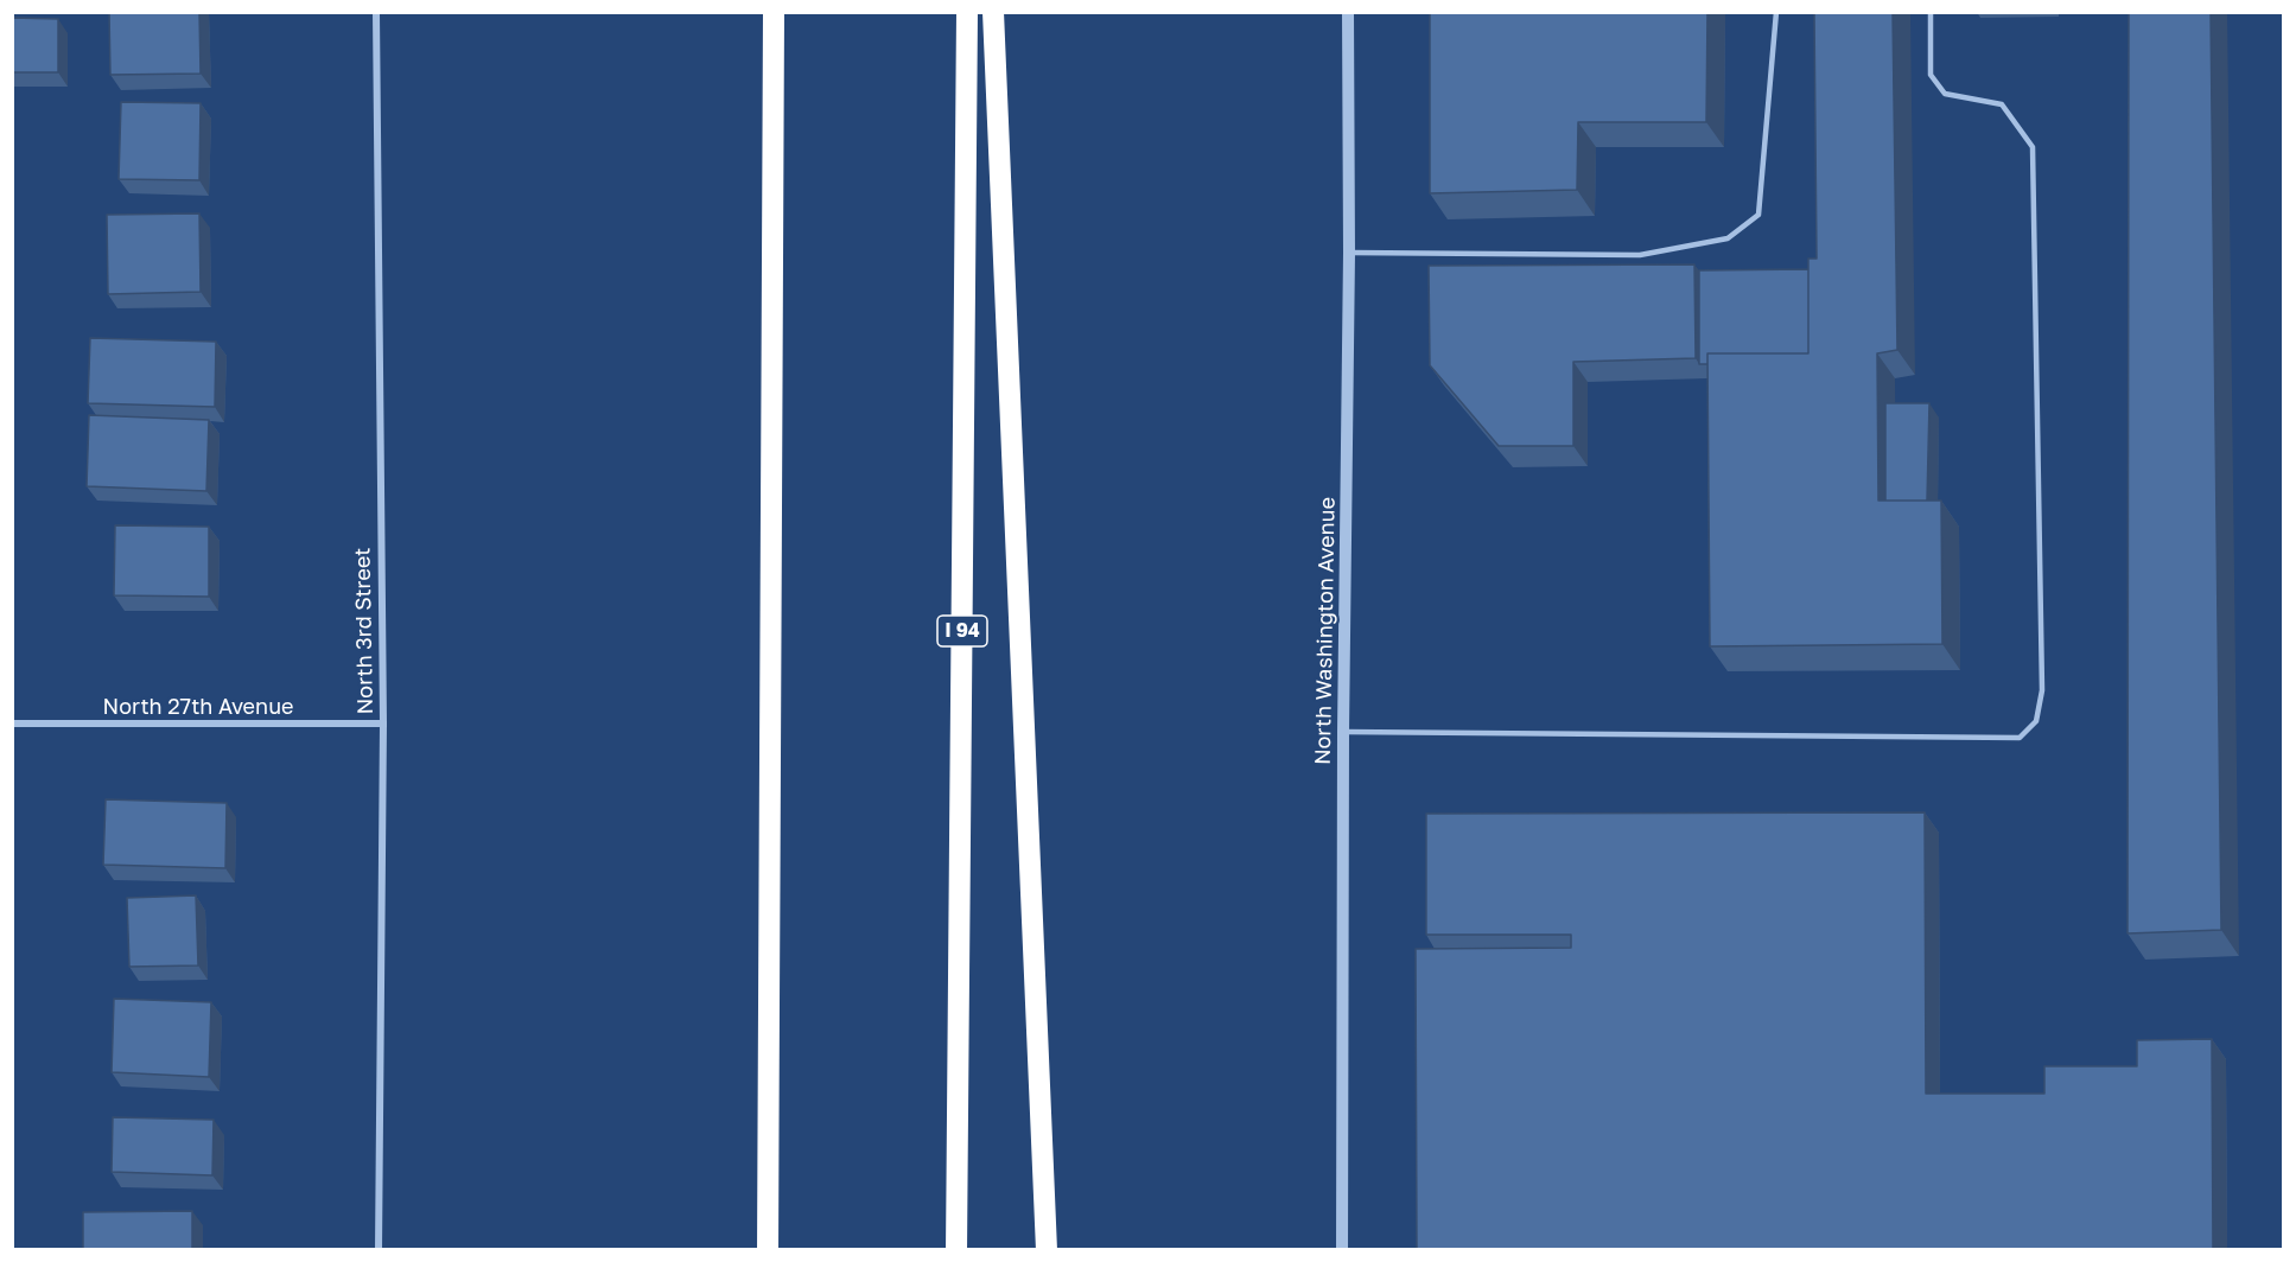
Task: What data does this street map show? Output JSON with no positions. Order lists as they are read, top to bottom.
{
  "streets": {
    "highway": ["I 94"],
    "street": ["North 3rd Street", "North Washington Avenue", "North 27th Avenue"]
  },
  "crossings": [
    ["North 3rd Street", "North 27th Avenue"]
  ]
}
